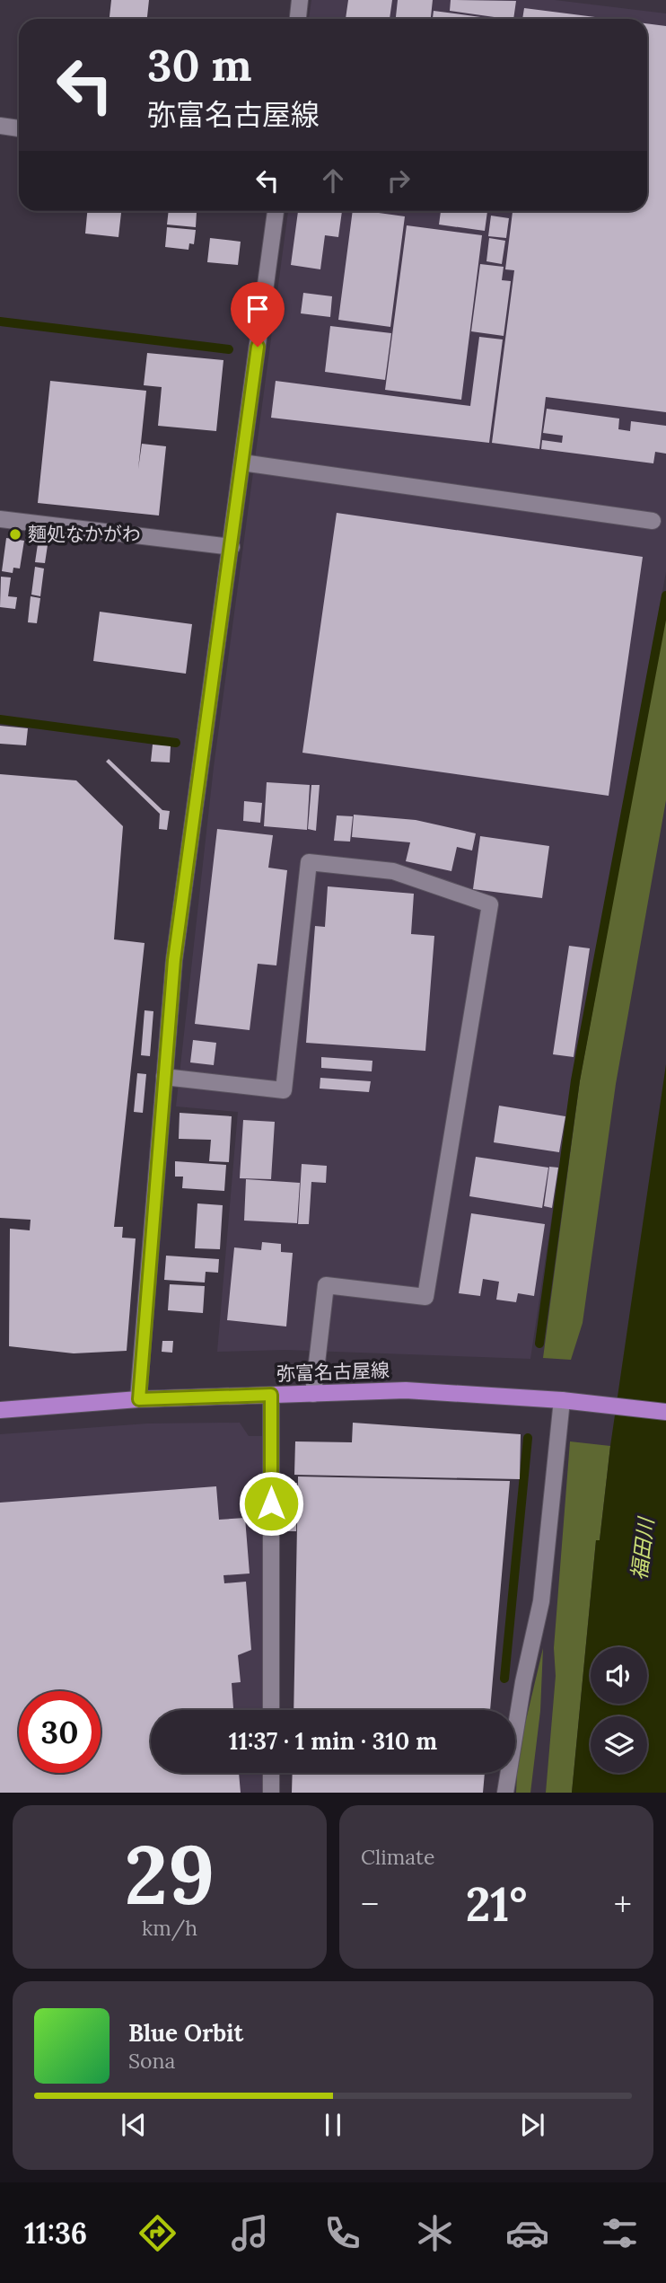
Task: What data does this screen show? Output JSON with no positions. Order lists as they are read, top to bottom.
{
  "streets": {
    "main road": ["弥富名古屋線"]
  },
  "water": ["福田川"],
  "places": ["麵処なかがわ"],
  "page": {
    "turn": ["30 m", "弥富名古屋線"],
    "limit": "30",
    "trip": "11:37 · 1 min · 310 m",
    "tile": [
      ["29", "km/h"],
      "Climate"
    ],
    "heat": ["−", "21°", "+"],
    "song": ["Blue Orbit", "Sona"],
    "tabs": "11:36"
  }
}
